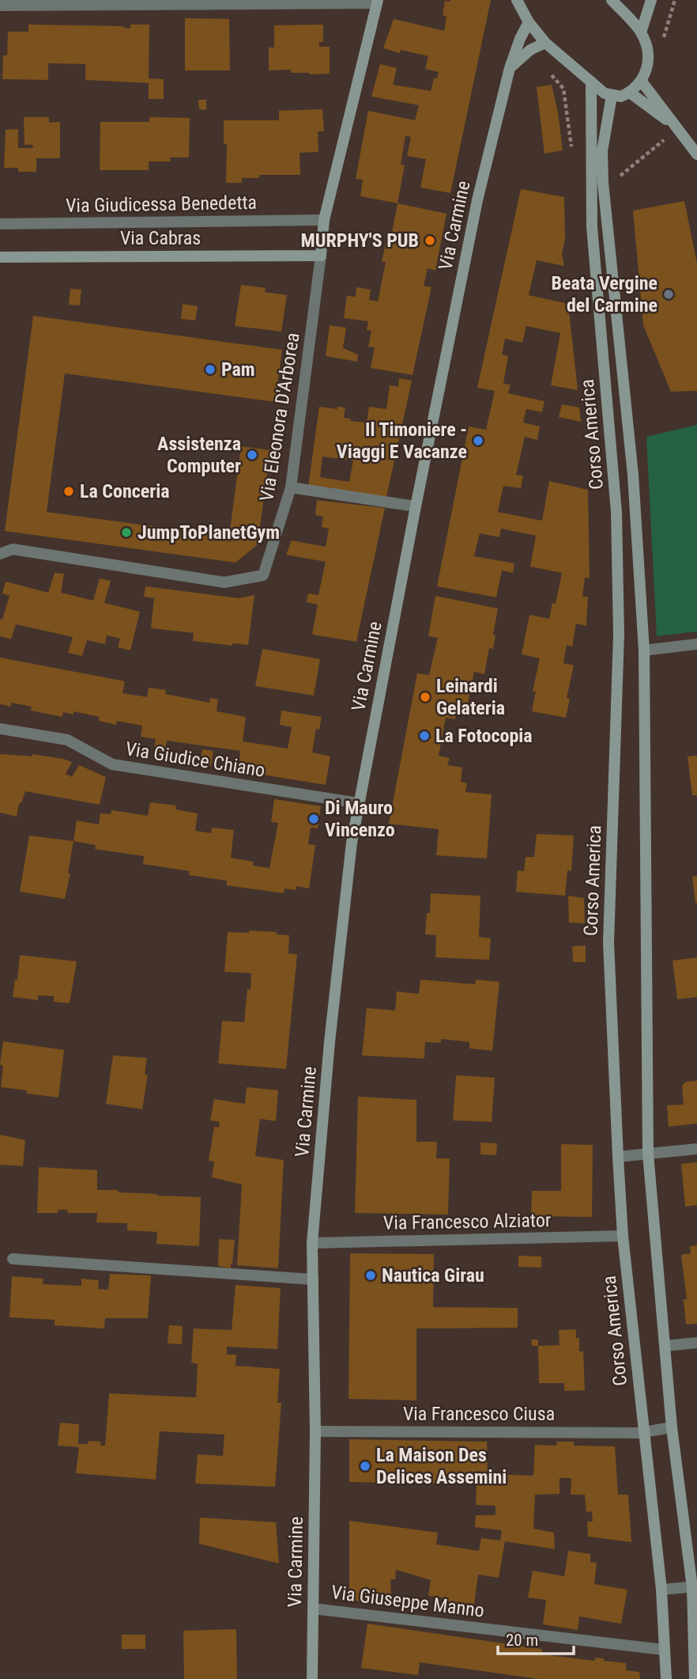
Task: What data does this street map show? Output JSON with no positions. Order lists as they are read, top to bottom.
{
  "streets": {
    "street": [
      "Via Giudicessa Benedetta",
      "Via Carmine",
      "Via Cabras",
      "Via Eleonora D'Arborea",
      "Corso America",
      "Via Giudice Chiano",
      "Via Francesco Alziator",
      "Via Francesco Ciusa",
      "Via Giuseppe Manno"
    ]
  },
  "crossings": [
    ["Via Giudicessa Benedetta", "Via Eleonora D'Arborea"],
    ["Via Carmine", "Via Giudice Chiano"],
    ["Via Carmine", "Via Francesco Alziator"],
    ["Via Carmine", "Via Francesco Ciusa"],
    ["Via Carmine", "Via Giuseppe Manno"],
    ["Via Cabras", "Via Eleonora D'Arborea"],
    ["Corso America", "Via Francesco Alziator"],
    ["Corso America", "Via Francesco Ciusa"],
    ["Corso America", "Via Giuseppe Manno"]
  ],
  "places": [
    "MURPHY'S PUB",
    "Beata Vergine del Carmine",
    "Pam",
    "Il Timoniere - Viaggi E Vacanze",
    "Assistenza Computer",
    "La Conceria",
    "JumpToPlanetGym",
    "Leinardi Gelateria",
    "La Fotocopia",
    "Di Mauro Vincenzo",
    "Nautica Girau",
    "La Maison Des Delices Assemini"
  ],
  "scale_bar": "20 m"
}
